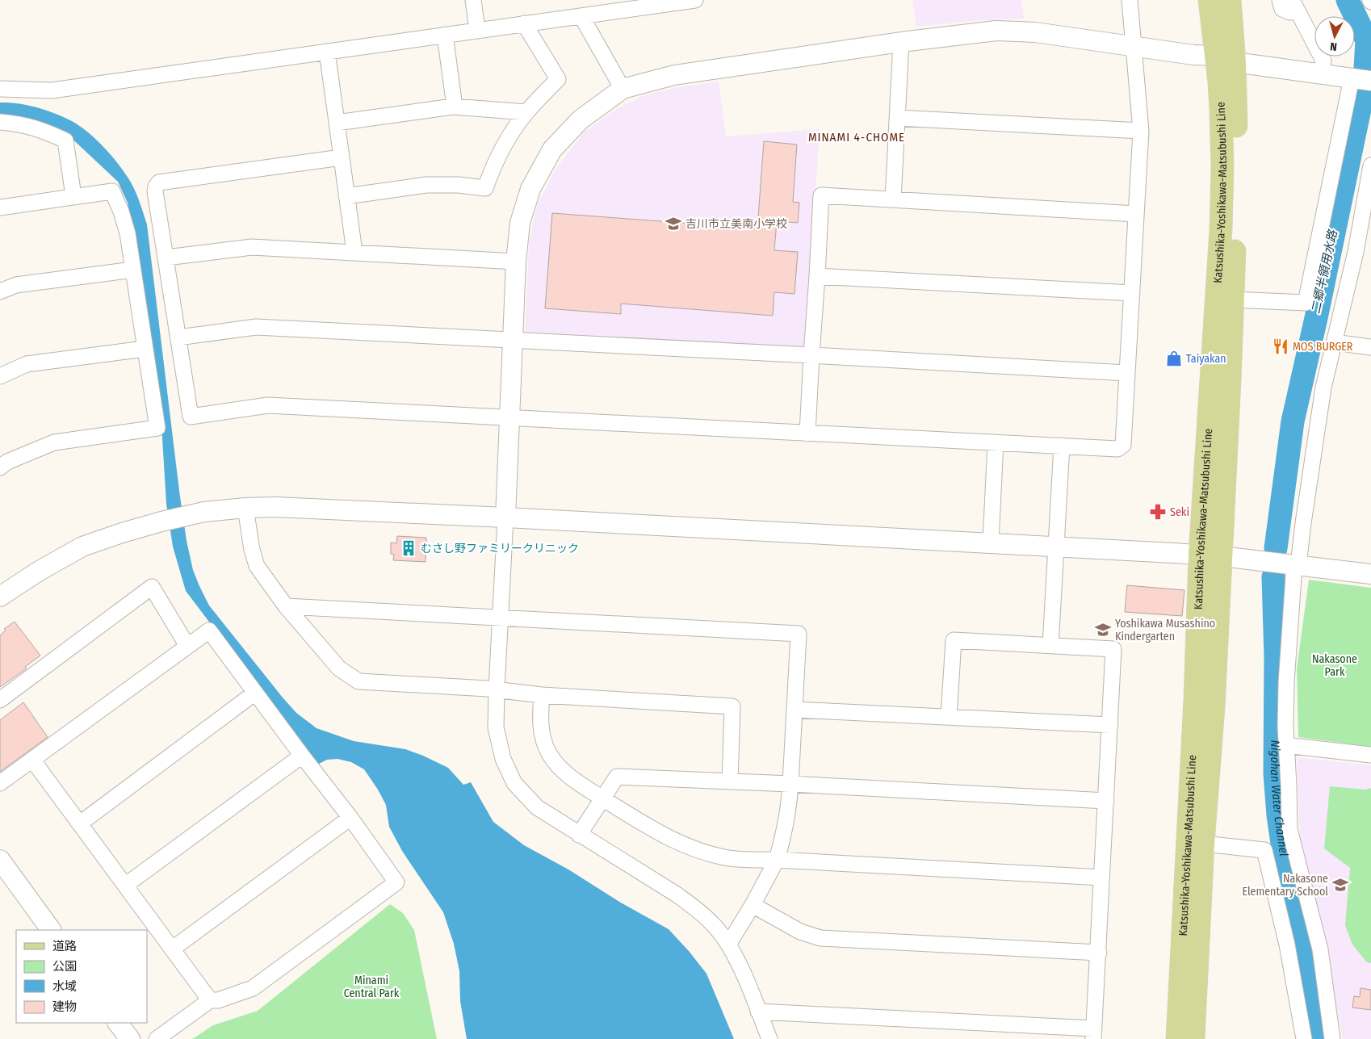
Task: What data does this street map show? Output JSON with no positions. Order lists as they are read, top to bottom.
{
  "streets": {
    "main road": ["Katsushika-Yoshikawa-Matsubushi Line"]
  },
  "districts": ["MINAMI 4-CHOME"],
  "water": ["二郷半領用水路", "Nigohan Water Channel"],
  "parks": ["Nakasone Park", "Minami Central Park"],
  "places": {
    "school or university": ["吉川市立美南小学校", "Yoshikawa Musashino Kindergarten", "Nakasone Elementary School"],
    "restaurant": ["MOS BURGER"],
    "shop": ["Taiyakan"],
    "pharmacy": ["Seki"],
    "building": ["むさし野ファミリークリニック"]
  },
  "legend": [
    "道路",
    "公園",
    "水域",
    "建物"
  ],
  "north": "bottom"
}
